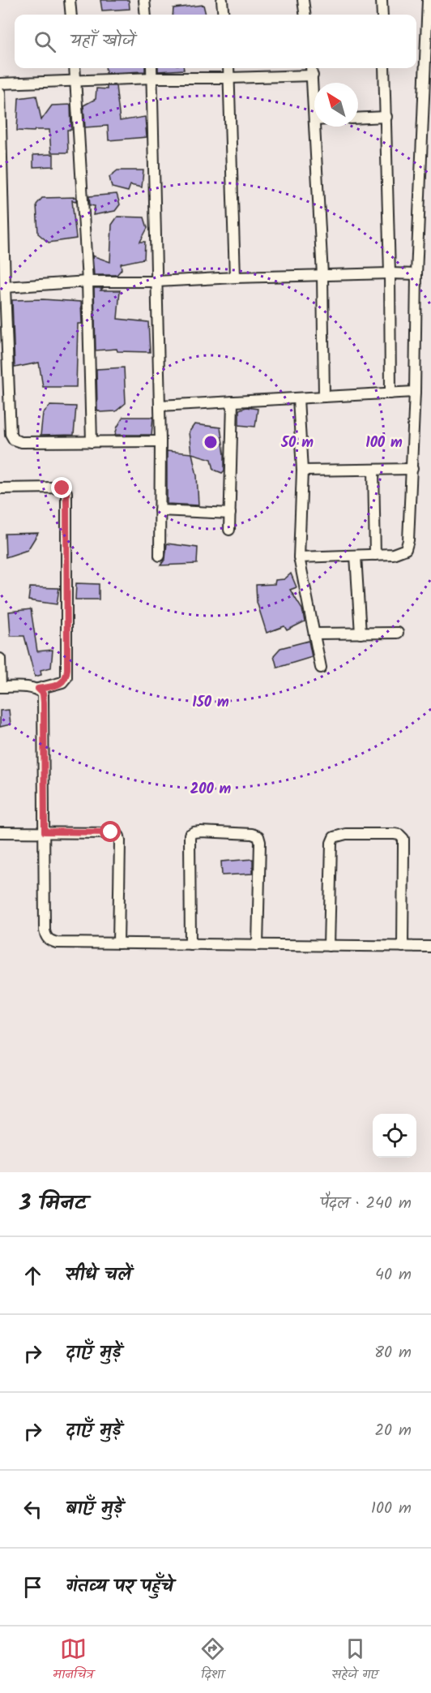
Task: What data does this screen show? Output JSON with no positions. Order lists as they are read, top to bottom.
{
  "north": "top left",
  "page": {
    "search": "यहाँ खोजें",
    "heading": ["3 मिनट", "पैदल · 240 m"],
    "list": [
      ["सीधे चलें", "40 m"],
      ["दाएँ मुड़ें", "80 m"],
      ["दाएँ मुड़ें", "20 m"],
      ["बाएँ मुड़ें", "100 m"],
      "गंतव्य पर पहुँचे"
    ],
    "nav": ["मानचित्र", "दिशा", "सहेजे गए"]
  },
  "rings": [
    "50 m",
    "100 m",
    "150 m",
    "200 m"
  ]
}
